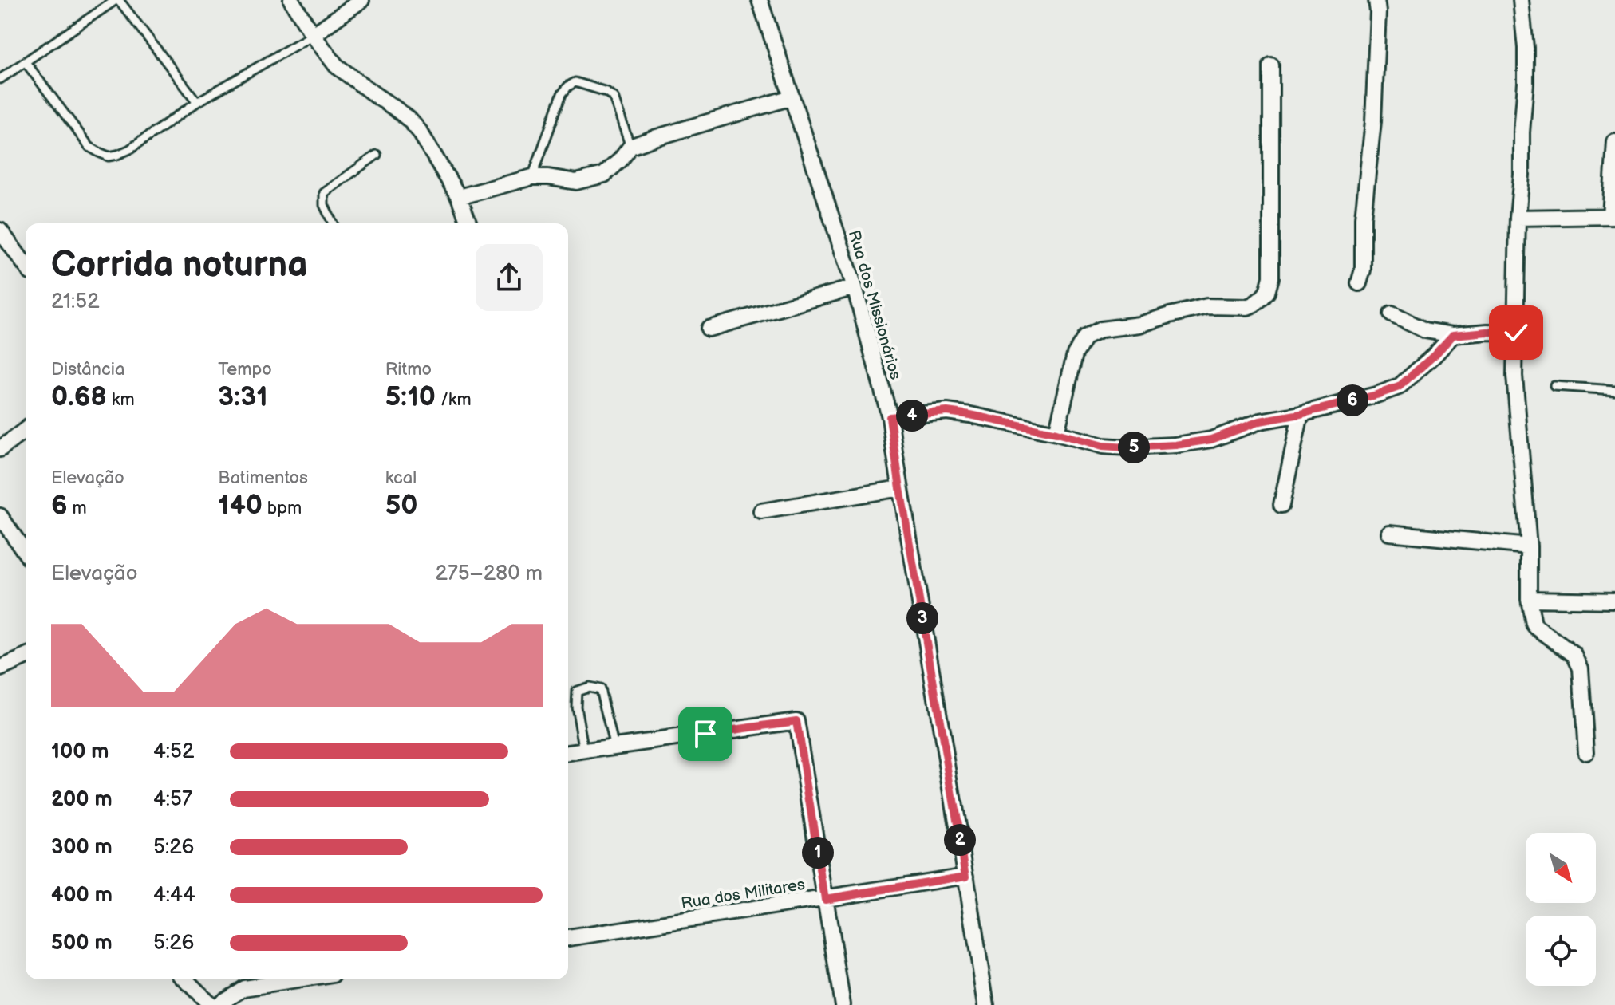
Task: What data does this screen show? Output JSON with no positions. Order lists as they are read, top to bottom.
{
  "streets": {
    "street": ["Rua dos Missionários", "Rua dos Militares"]
  },
  "crossings": [
    ["Rua dos Missionários", "Rua dos Militares"]
  ],
  "north": "bottom right",
  "page": {
    "heading": ["Corrida noturna", "21:52"],
    "stats": [
      ["Distância", "0.68 km"],
      ["Tempo", "3:31"],
      ["Ritmo", "5:10 /km"],
      ["Elevação", "6 m"],
      ["Batimentos", "140 bpm"],
      ["kcal", "50"]
    ],
    "pins": [
      "6",
      "4",
      "5",
      "3",
      "2",
      "1"
    ],
    "chart": ["Elevação", "275–280 m"],
    "list": [
      {
        "name": "100 m",
        "note": "4:52"
      },
      {
        "name": "200 m",
        "note": "4:57"
      },
      {
        "name": "300 m",
        "note": "5:26"
      },
      {
        "name": "400 m",
        "note": "4:44"
      },
      {
        "name": "500 m",
        "note": "5:26"
      }
    ]
  }
}
